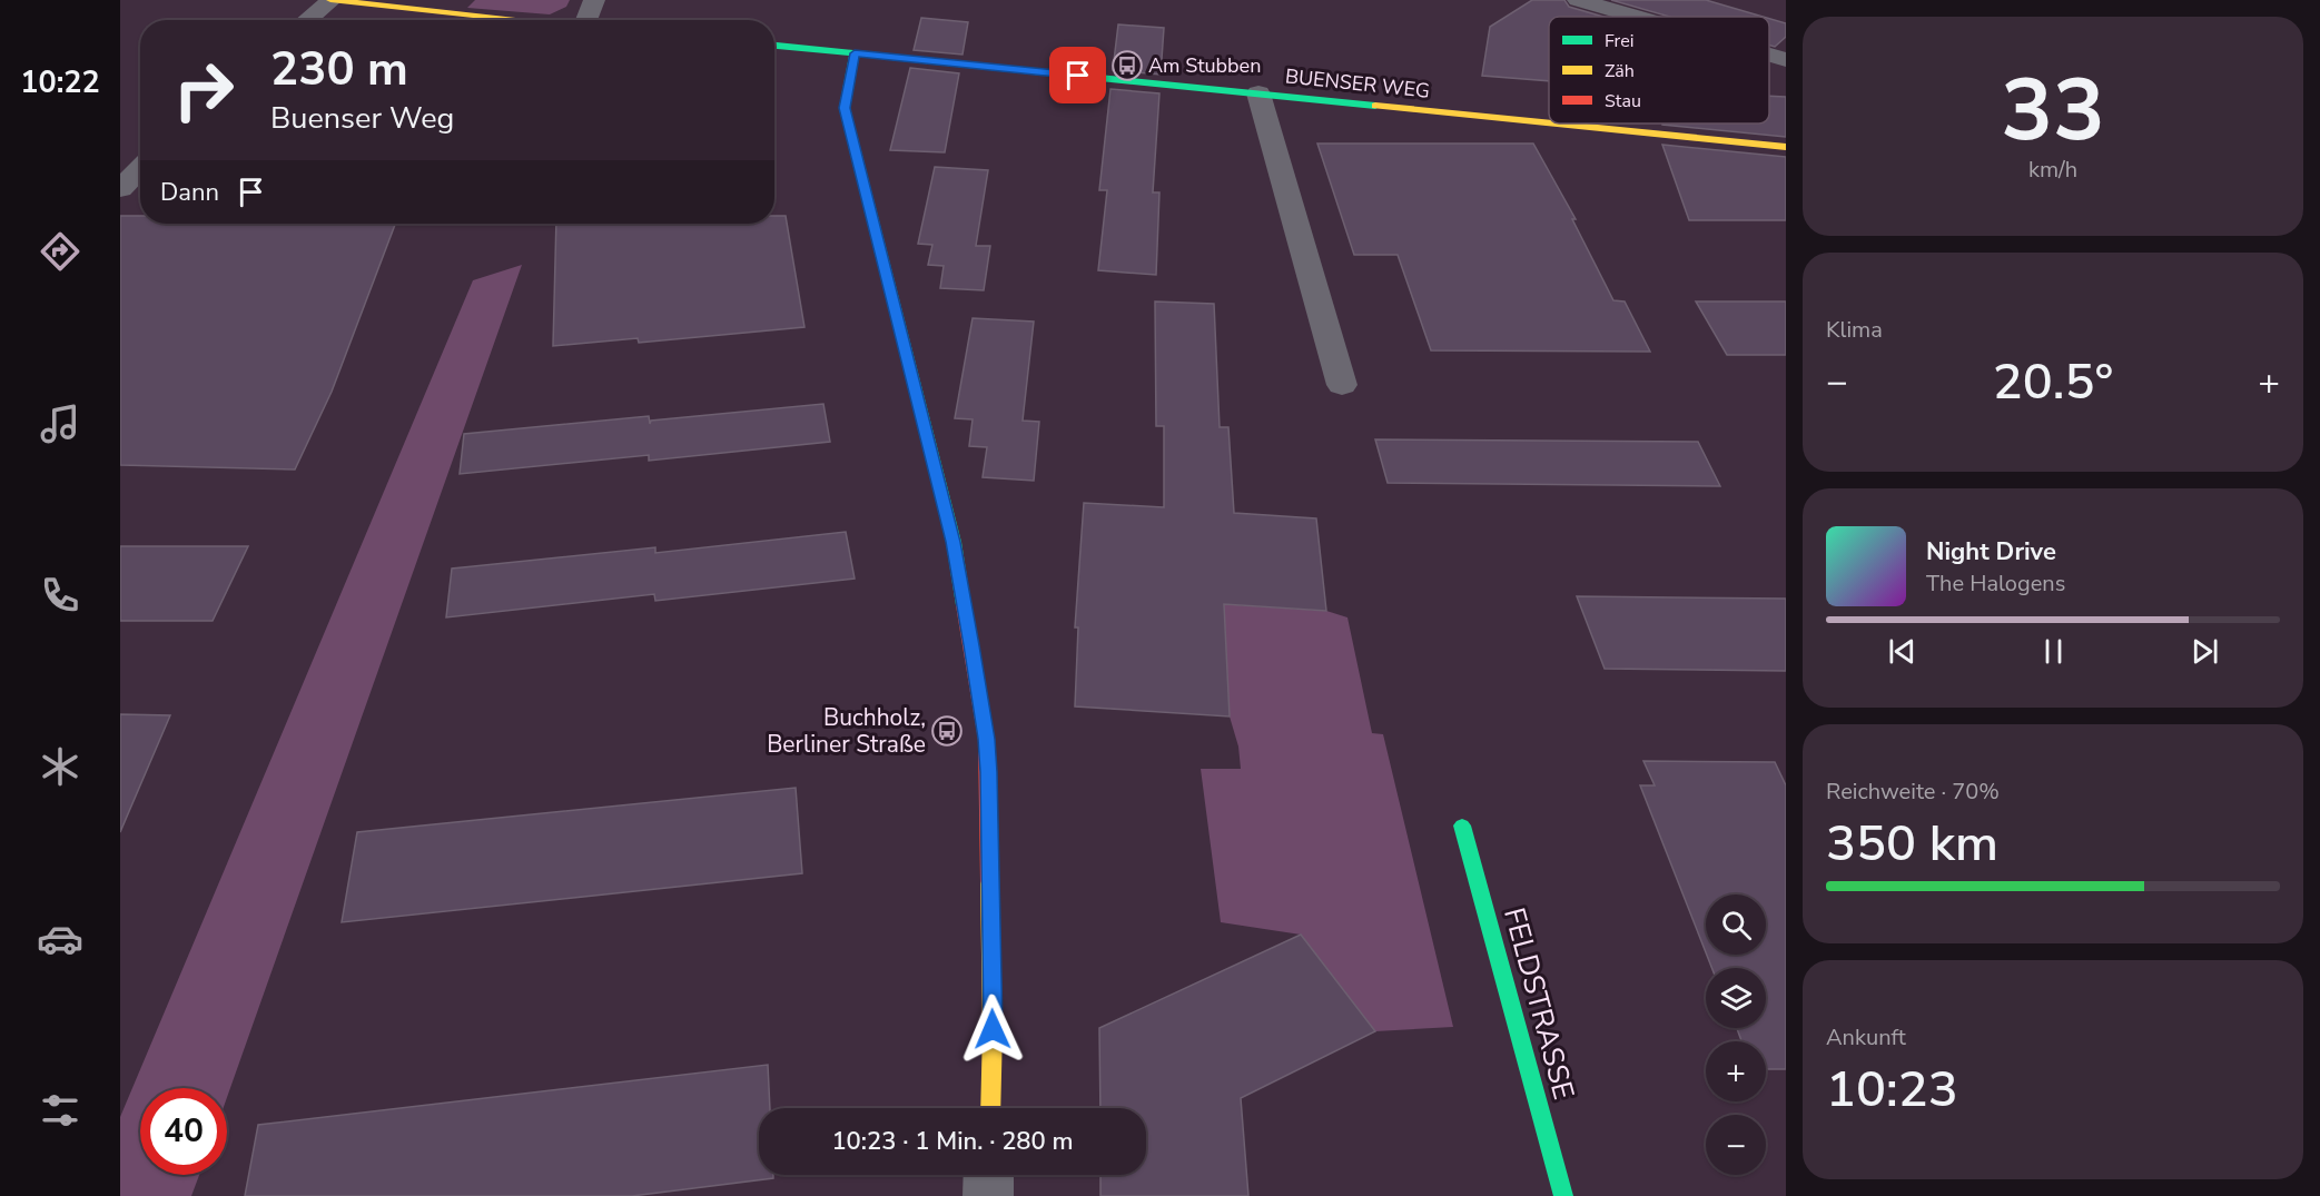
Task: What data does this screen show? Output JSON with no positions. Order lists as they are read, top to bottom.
{
  "streets": {
    "street": ["BUENSER WEG", "FELDSTRASSE"]
  },
  "places": {
    "bus stop": ["Am Stubben", "Buchholz, Berliner Straße"]
  },
  "legend": ["Frei", "Zäh", "Stau"],
  "page": {
    "tabs": "10:22",
    "tile": [
      ["33", "km/h"],
      "Klima",
      ["Reichweite · 70%", "350 km"],
      ["Ankunft", "10:23"]
    ],
    "turn": ["230 m", "Buenser Weg"],
    "then": "Dann",
    "heat": ["−", "20.5°", "+"],
    "song": ["Night Drive", "The Halogens"],
    "map_buttons": ["+", "−"],
    "limit": "40",
    "trip": "10:23 · 1 Min. · 280 m"
  }
}
